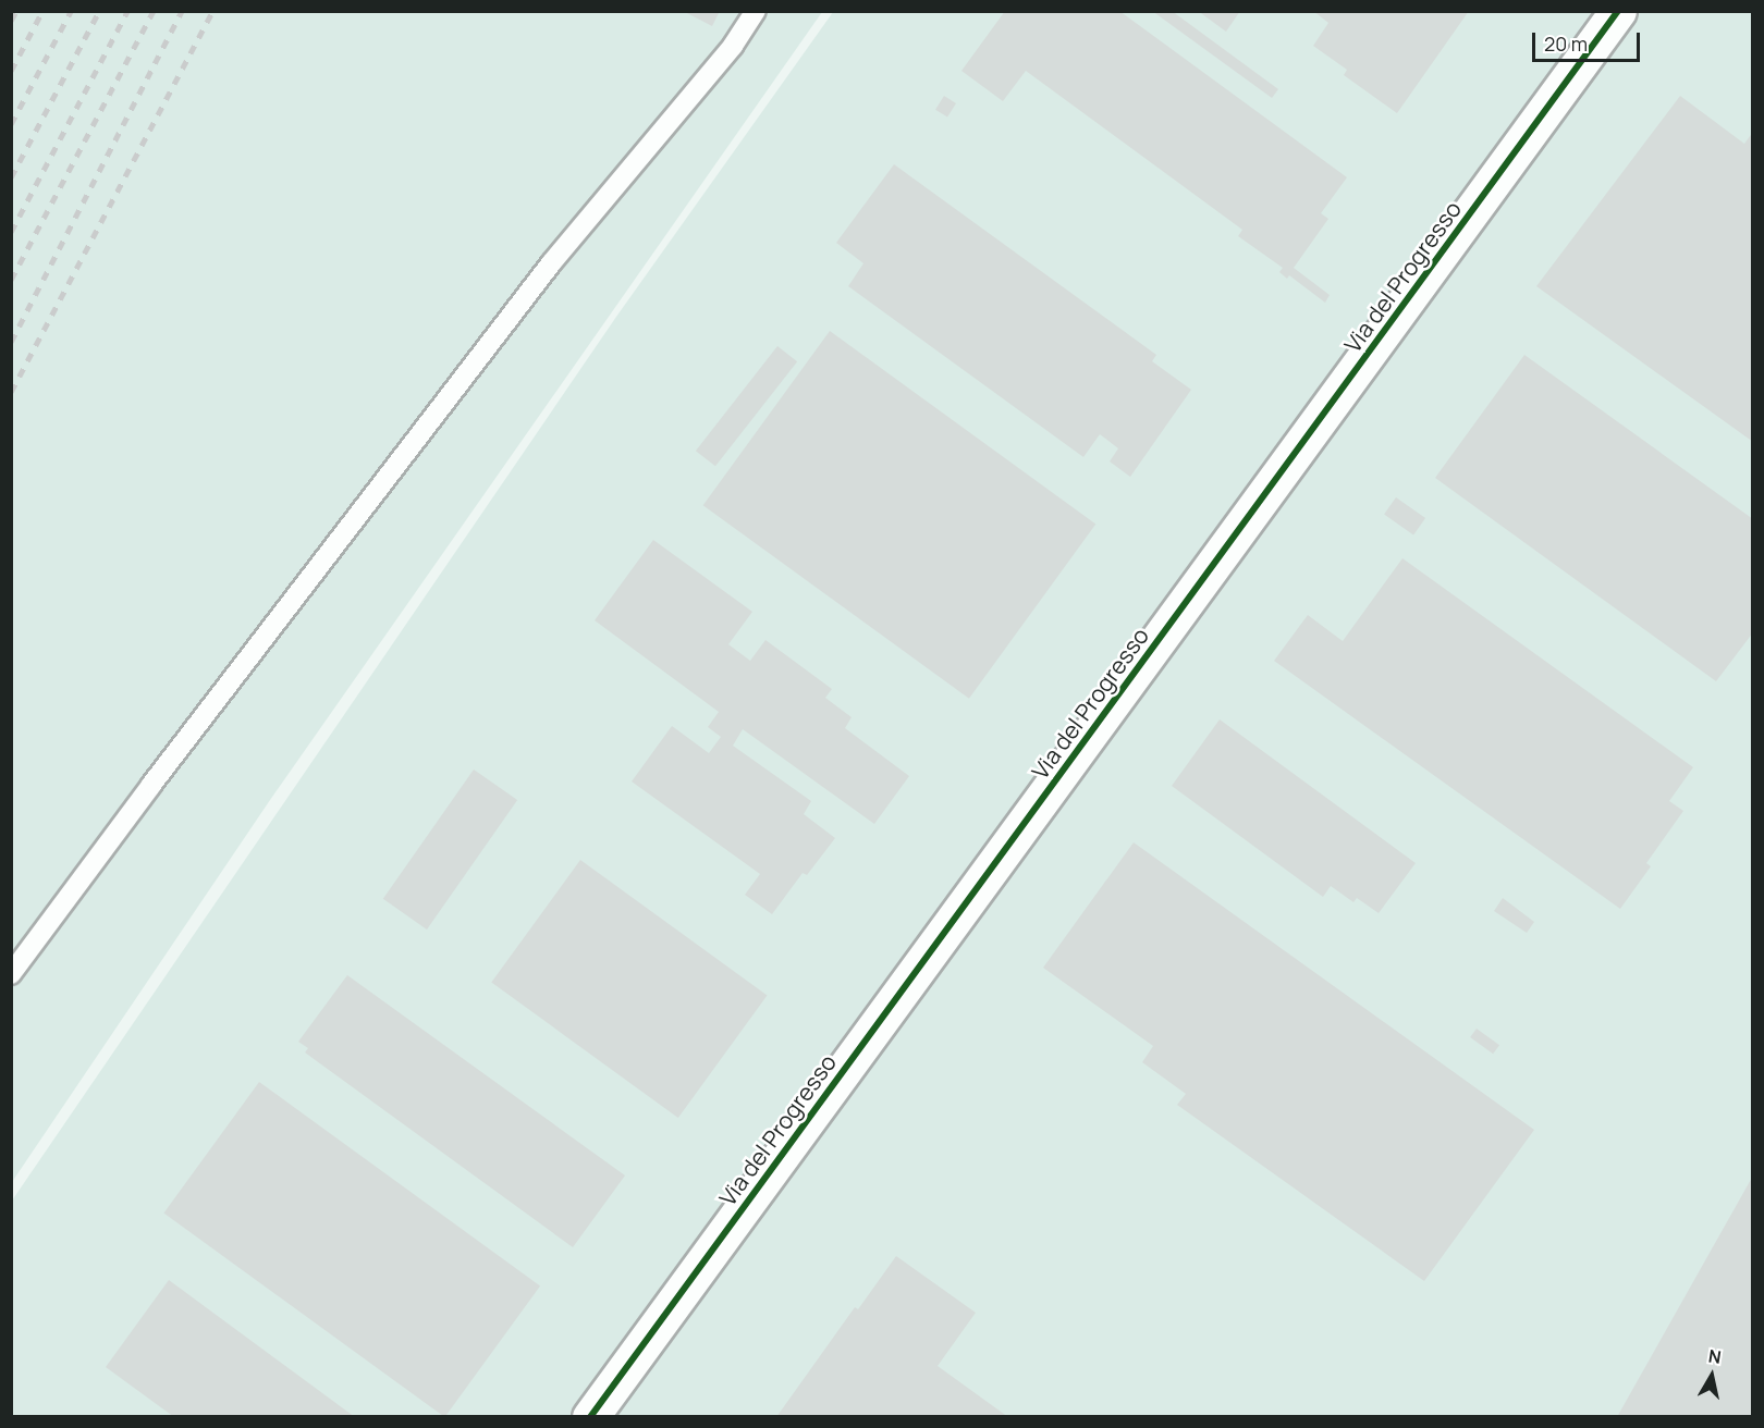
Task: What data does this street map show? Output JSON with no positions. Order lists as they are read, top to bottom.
{
  "streets": {
    "street": ["Via del Progresso"]
  },
  "scale_bar": "20 m",
  "north": "top"
}
